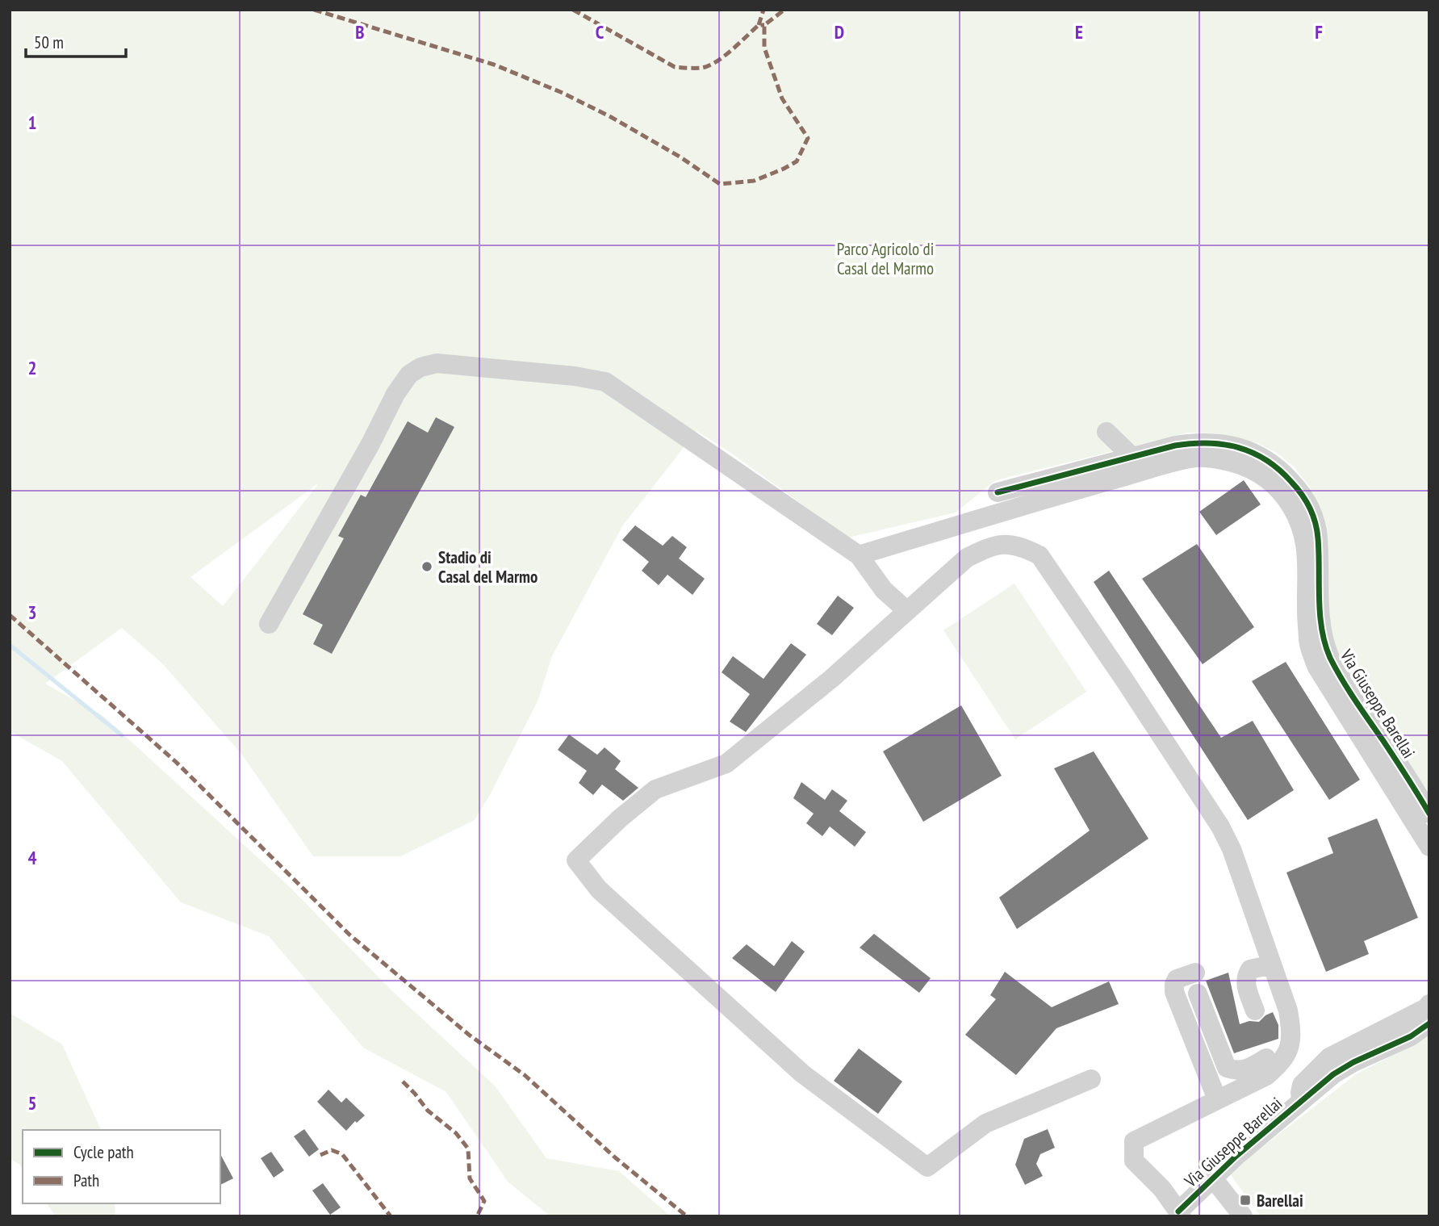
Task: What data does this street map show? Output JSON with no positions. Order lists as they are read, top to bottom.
{
  "streets": {
    "street": ["Via Giuseppe Barellai"]
  },
  "parks": ["Parco Agricolo di Casal del Marmo"],
  "places": {
    "other": ["Stadio di Casal del Marmo"],
    "transit": ["Barellai"]
  },
  "legend": ["Cycle path", "Path"],
  "scale_bar": "50 m",
  "grid": {
    "columns": [
      "B",
      "C",
      "D",
      "E",
      "F"
    ],
    "rows": [
      "1",
      "2",
      "3",
      "4",
      "5"
    ]
  }
}
